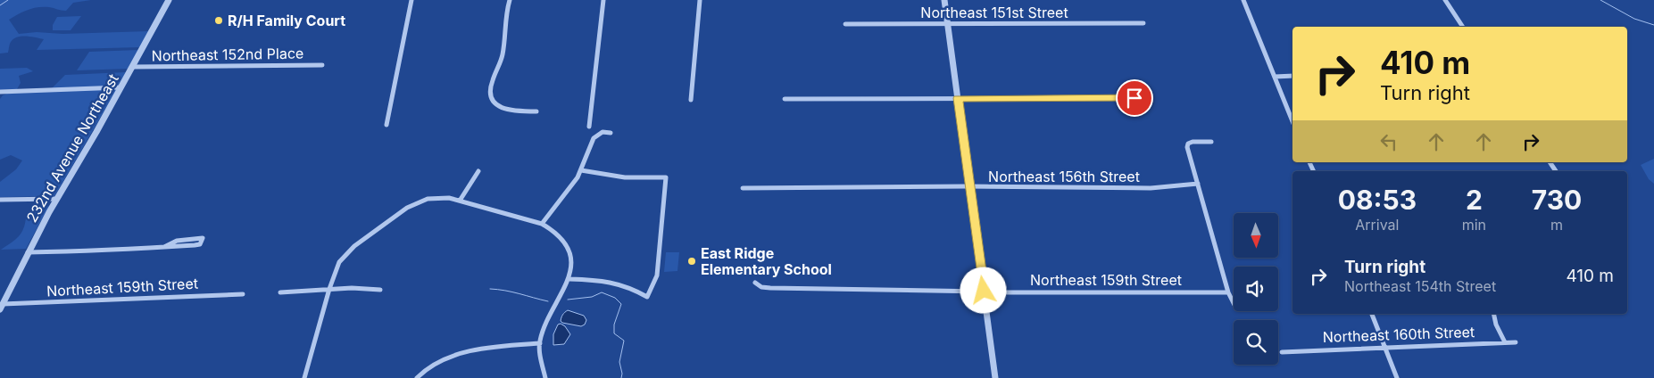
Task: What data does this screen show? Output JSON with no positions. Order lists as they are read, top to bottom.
{
  "streets": {
    "street": [
      "Northeast 151st Street",
      "Northeast 152nd Place",
      "232nd Avenue Northeast",
      "Northeast 156th Street",
      "Northeast 159th Street",
      "Northeast 160th Street"
    ]
  },
  "crossings": [
    ["Northeast 152nd Place", "232nd Avenue Northeast"],
    ["232nd Avenue Northeast", "Northeast 159th Street"]
  ],
  "places": ["R/H Family Court", "East Ridge Elementary School"],
  "north": "bottom",
  "page": {
    "turn": ["410 m", "Turn right"],
    "eta": [
      "08:53",
      "Arrival",
      "2",
      "min",
      "730",
      "m"
    ],
    "list": [
      {
        "name": "Turn right",
        "note": "Northeast 154th Street",
        "value": "410 m"
      }
    ]
  }
}
